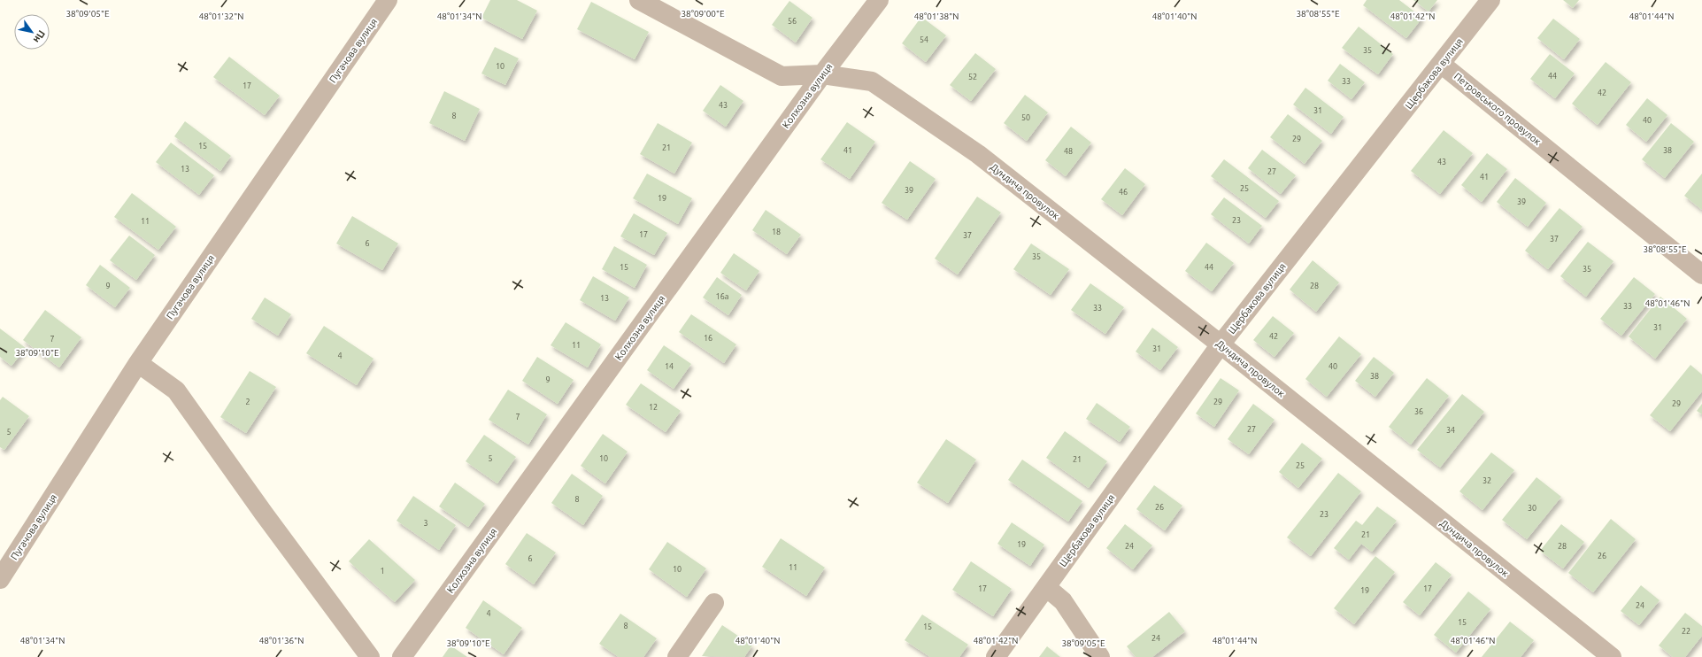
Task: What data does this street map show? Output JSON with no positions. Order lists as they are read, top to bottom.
{
  "streets": {
    "street": [
      "Пугачова вулиця",
      "Щербакова вулиця",
      "Колхозна вулиця",
      "Петровського провулок",
      "Дундича провулок"
    ]
  },
  "crossings": [
    ["Щербакова вулиця", "Петровського провулок"],
    ["Щербакова вулиця", "Дундича провулок"],
    ["Колхозна вулиця", "Дундича провулок"]
  ],
  "house_numbers": [
    "56",
    "54",
    "35",
    "10",
    "44",
    "52",
    "33",
    "17",
    "42",
    "43",
    "31",
    "8",
    "50",
    "40",
    "29",
    "15",
    "21",
    "41",
    "38",
    "48",
    "43",
    "13",
    "27",
    "41",
    "25",
    "39",
    "46",
    "19",
    "39",
    "23",
    "11",
    "18",
    "17",
    "37",
    "37",
    "6",
    "35",
    "15",
    "44",
    "35",
    "9",
    "28",
    "16а",
    "13",
    "33",
    "33",
    "31",
    "42",
    "16",
    "7",
    "11",
    "31",
    "4",
    "14",
    "40",
    "38",
    "9",
    "2",
    "29",
    "29",
    "12",
    "36",
    "7",
    "27",
    "34",
    "5",
    "5",
    "10",
    "21",
    "25",
    "32",
    "8",
    "26",
    "30",
    "23",
    "3",
    "21",
    "19",
    "24",
    "28",
    "26",
    "6",
    "11",
    "10",
    "1",
    "17",
    "17",
    "19",
    "24",
    "4",
    "15",
    "8",
    "15",
    "22",
    "24"
  ],
  "north": "bottom right",
  "coordinates": [
    "38°09'00\"E",
    "38°08'55\"E",
    "38°09'05\"E",
    "48°01'32\"N",
    "48°01'34\"N",
    "48°01'38\"N",
    "48°01'40\"N",
    "48°01'42\"N",
    "48°01'44\"N",
    "48°01'46\"N",
    "38°09'10\"E",
    "48°01'36\"N"
  ]
}
